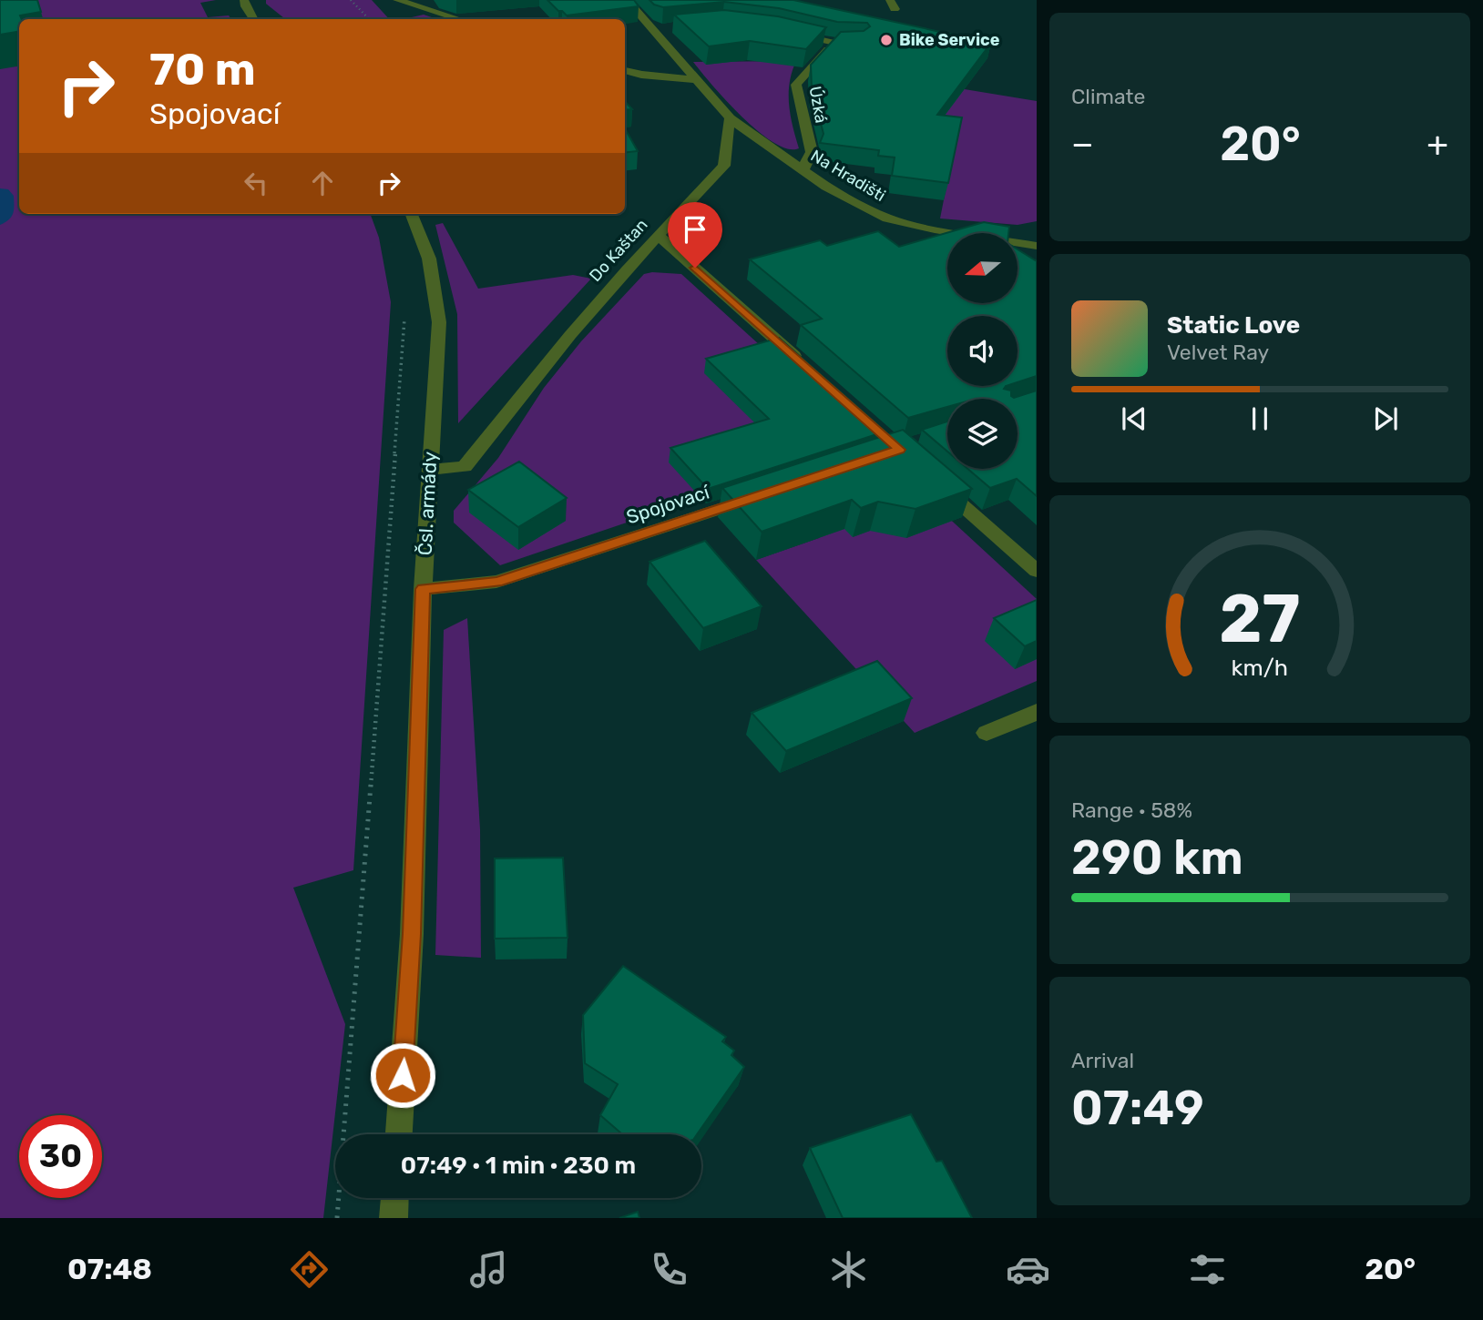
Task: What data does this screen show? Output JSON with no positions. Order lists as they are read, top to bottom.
{
  "streets": {
    "street": [
      "Úzká",
      "Na Hradišti",
      "Do Kaštan",
      "Čsl. armády",
      "Spojovací"
    ]
  },
  "crossings": [
    ["Úzká", "Na Hradišti"],
    ["Na Hradišti", "Do Kaštan"],
    ["Do Kaštan", "Čsl. armády"],
    ["Čsl. armády", "Spojovací"]
  ],
  "places": ["Bike Service"],
  "north": "left",
  "page": {
    "tile": [
      "Climate",
      ["Range · 58%", "290 km"],
      ["Arrival", "07:49"]
    ],
    "turn": ["70 m", "Spojovací"],
    "heat": ["−", "20°", "+"],
    "song": ["Static Love", "Velvet Ray"],
    "limit": "30",
    "trip": "07:49 · 1 min · 230 m",
    "tabs": ["07:48", "20°"],
    "gauge": ["27", "km/h"]
  }
}
